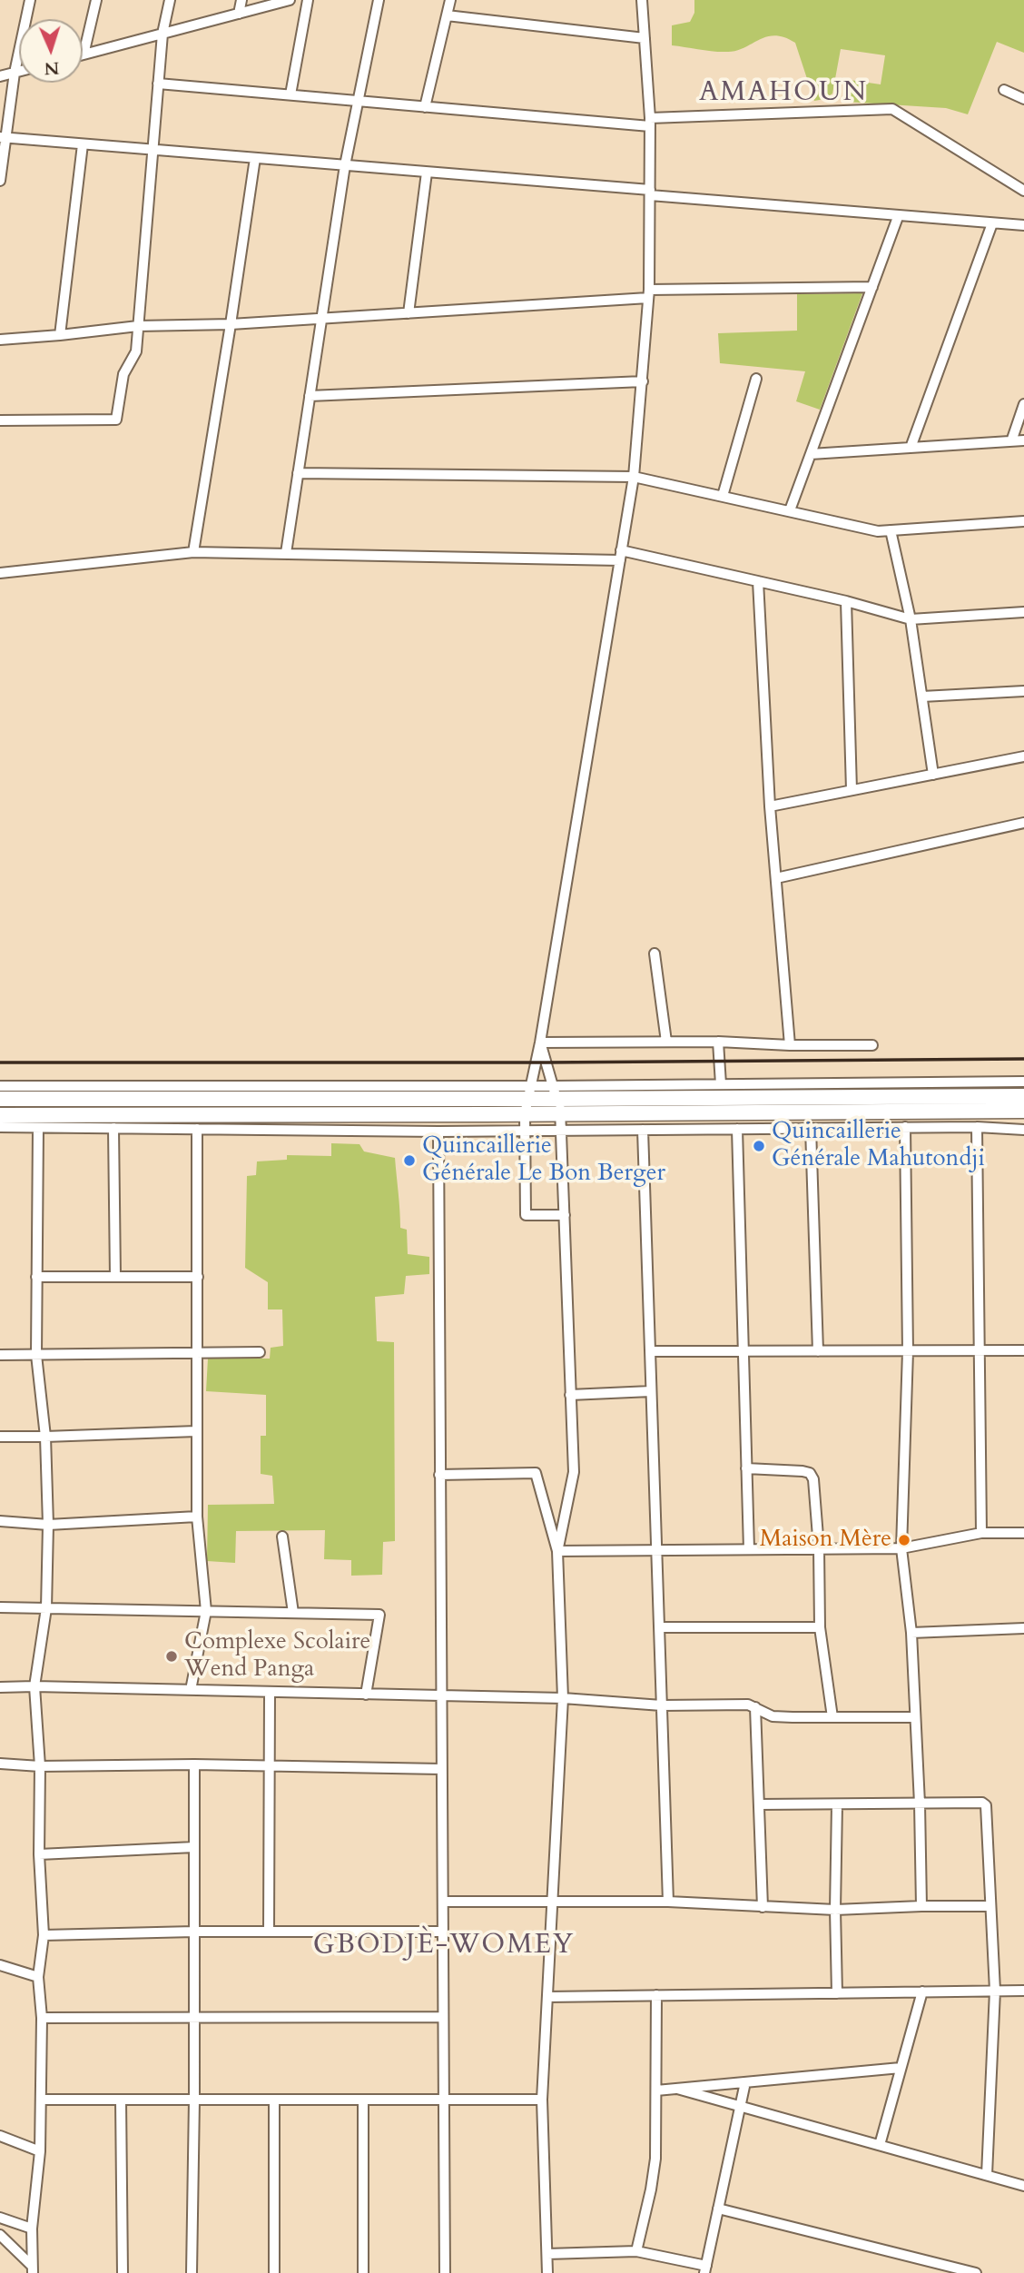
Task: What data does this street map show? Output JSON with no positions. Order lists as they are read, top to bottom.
{
  "districts": ["AMAHOUN", "GBODJÈ-WOMEY"],
  "places": [
    "Quincaillerie Générale Mahutondji",
    "Quincaillerie Générale Le Bon Berger",
    "Maison Mère",
    "Complexe Scolaire Wend Panga"
  ],
  "north": "bottom"
}
